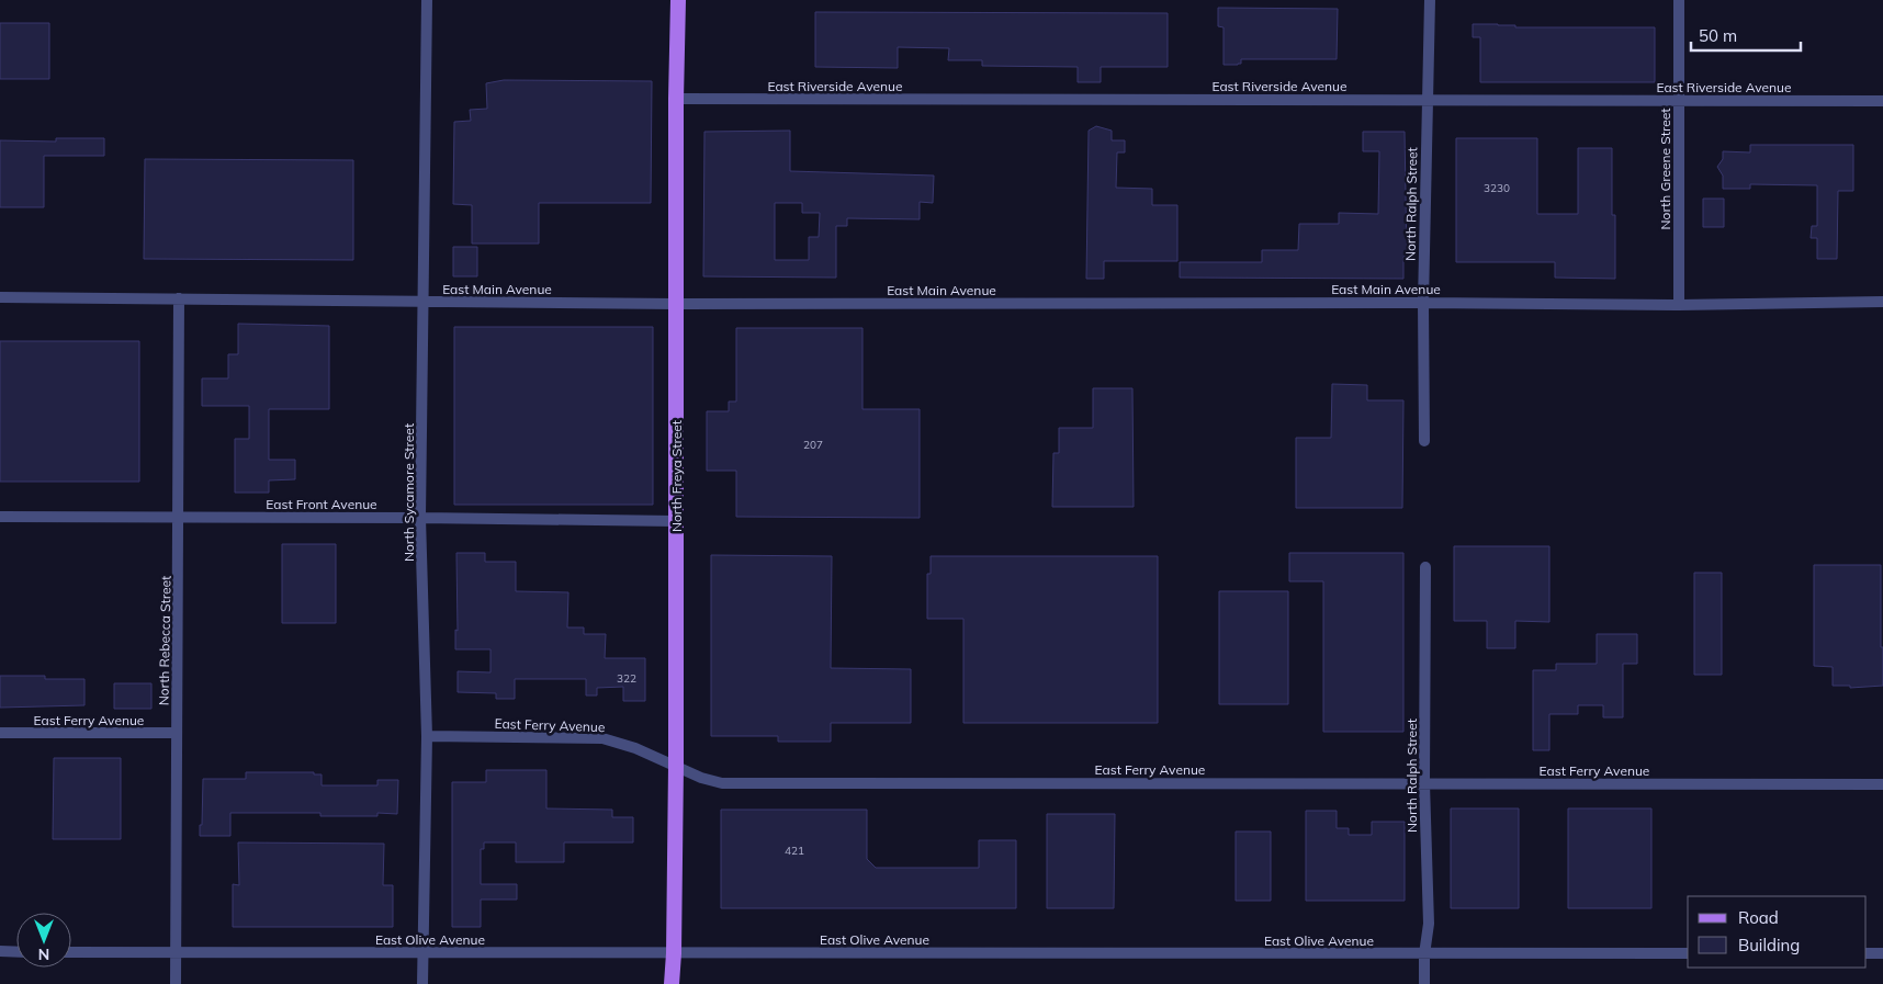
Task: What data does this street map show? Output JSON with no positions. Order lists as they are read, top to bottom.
{
  "streets": {
    "main road": ["North Freya Street"],
    "street": [
      "East Riverside Avenue",
      "North Greene Street",
      "North Ralph Street",
      "East Main Avenue",
      "North Sycamore Street",
      "East Front Avenue",
      "North Rebecca Street",
      "East Ferry Avenue",
      "East Olive Avenue"
    ]
  },
  "crossings": [
    ["East Riverside Avenue", "North Greene Street"],
    ["East Riverside Avenue", "North Ralph Street"],
    ["East Riverside Avenue", "North Freya Street"],
    ["North Greene Street", "East Main Avenue"],
    ["North Ralph Street", "East Main Avenue"],
    ["North Ralph Street", "East Ferry Avenue"],
    ["North Ralph Street", "East Olive Avenue"],
    ["East Main Avenue", "North Freya Street"],
    ["East Main Avenue", "North Sycamore Street"],
    ["East Main Avenue", "North Rebecca Street"],
    ["North Freya Street", "East Front Avenue"],
    ["North Freya Street", "East Ferry Avenue"],
    ["North Freya Street", "East Olive Avenue"],
    ["North Sycamore Street", "East Front Avenue"],
    ["North Sycamore Street", "East Ferry Avenue"],
    ["North Sycamore Street", "East Olive Avenue"],
    ["East Front Avenue", "North Rebecca Street"],
    ["North Rebecca Street", "East Ferry Avenue"],
    ["North Rebecca Street", "East Olive Avenue"]
  ],
  "house_numbers": [
    "3230",
    "207",
    "322",
    "421"
  ],
  "legend": ["Road", "Building"],
  "scale_bar": "50 m",
  "north": "bottom"
}
